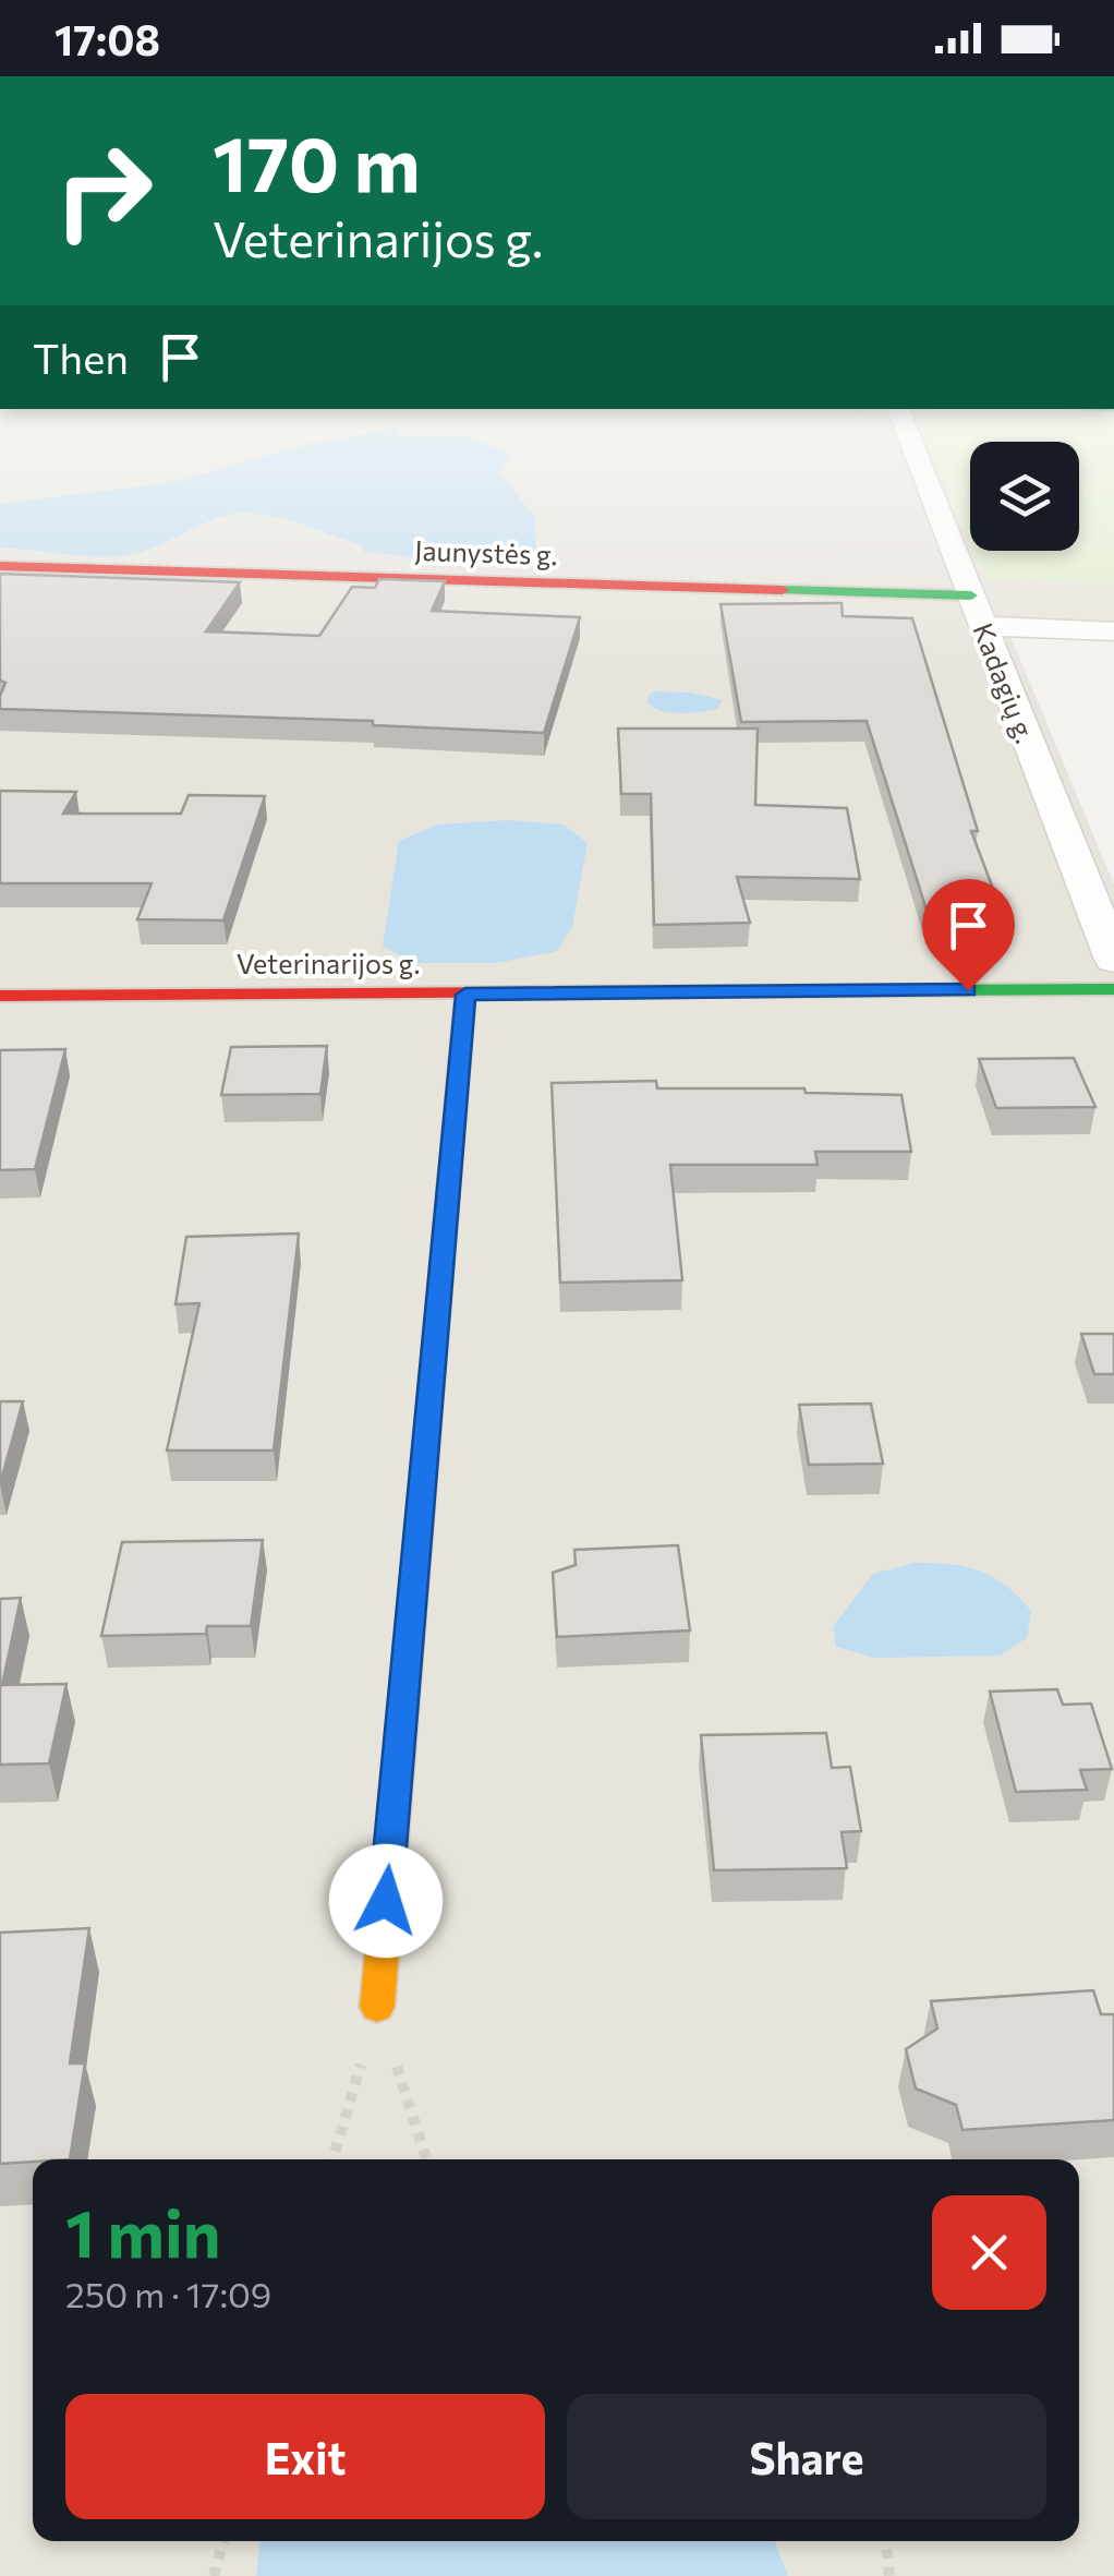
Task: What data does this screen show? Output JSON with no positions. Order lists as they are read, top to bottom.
{
  "streets": {
    "main road": ["Jaunystės g.", "Veterinarijos g."],
    "street": ["Kadagių g."]
  },
  "crossings": [
    ["Jaunystės g.", "Kadagių g."]
  ],
  "page": {
    "status": "17:08",
    "turn": ["170 m", "Veterinarijos g."],
    "then": "Then",
    "heading": ["1 min", "250 m · 17:09"],
    "buttons": ["Exit", "Share"]
  }
}
